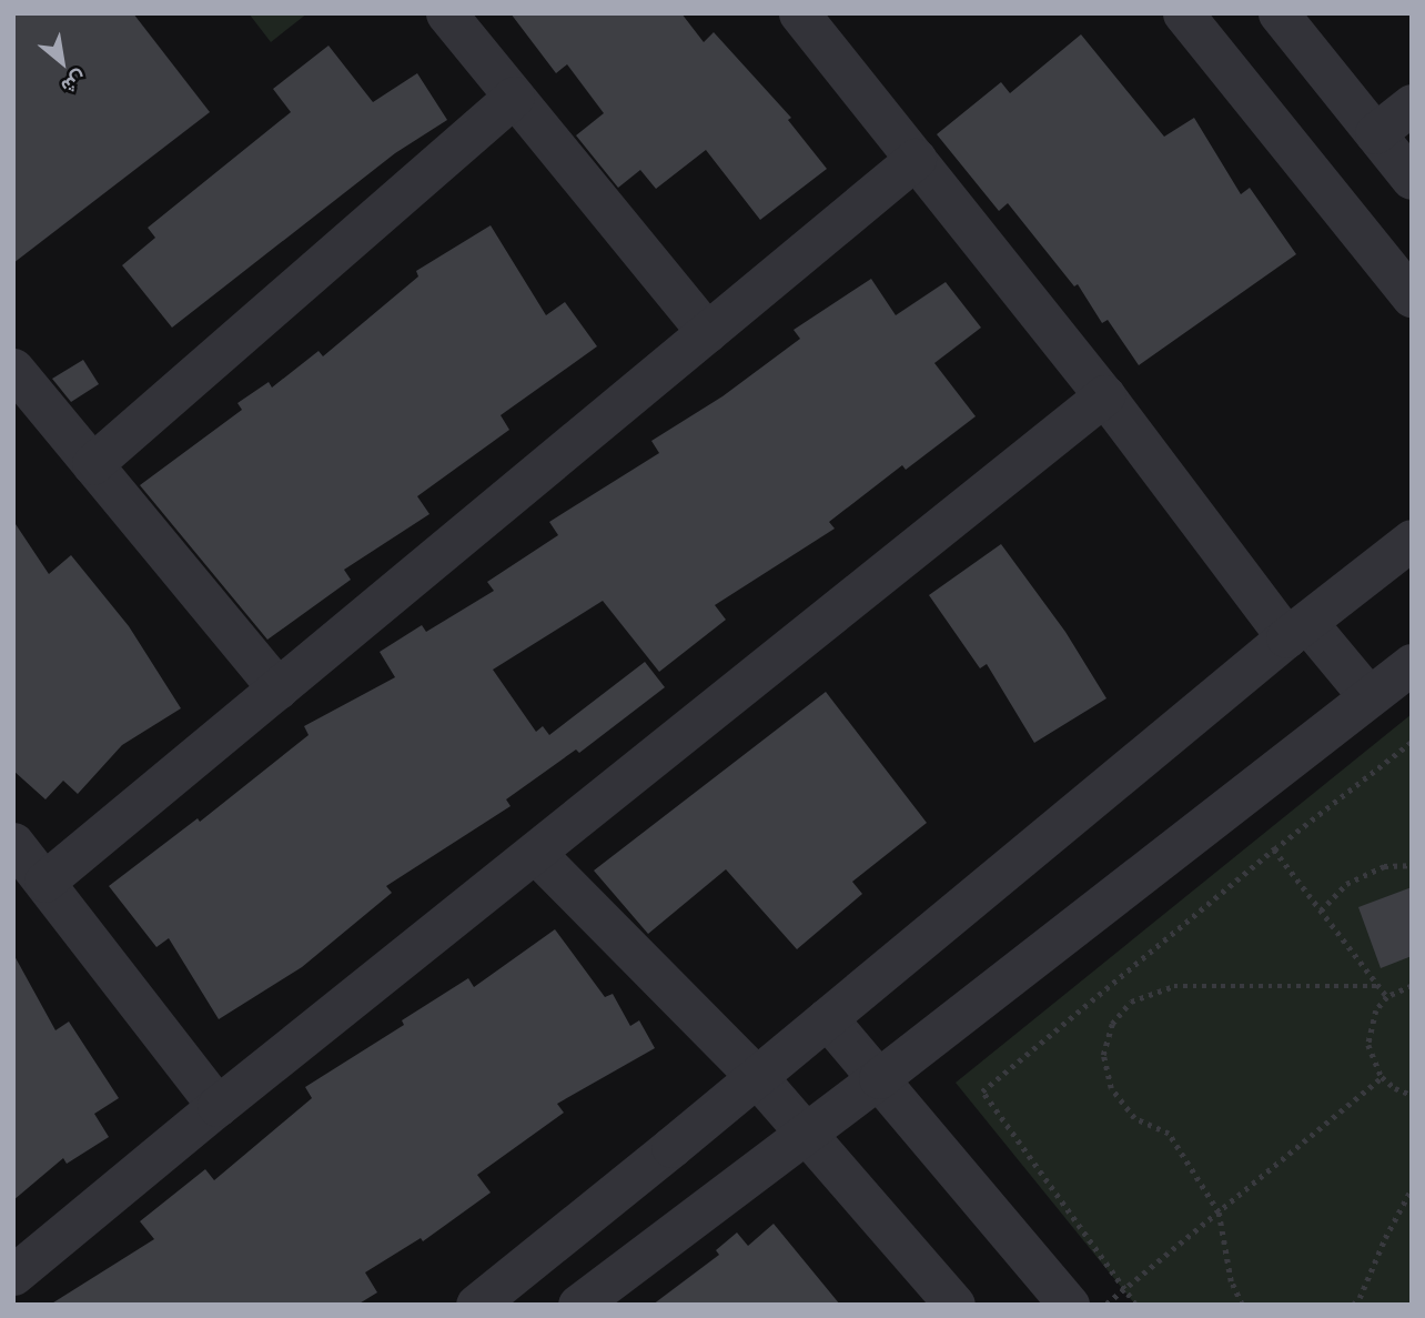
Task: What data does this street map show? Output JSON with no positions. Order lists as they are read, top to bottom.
{
  "north": "bottom right"
}
